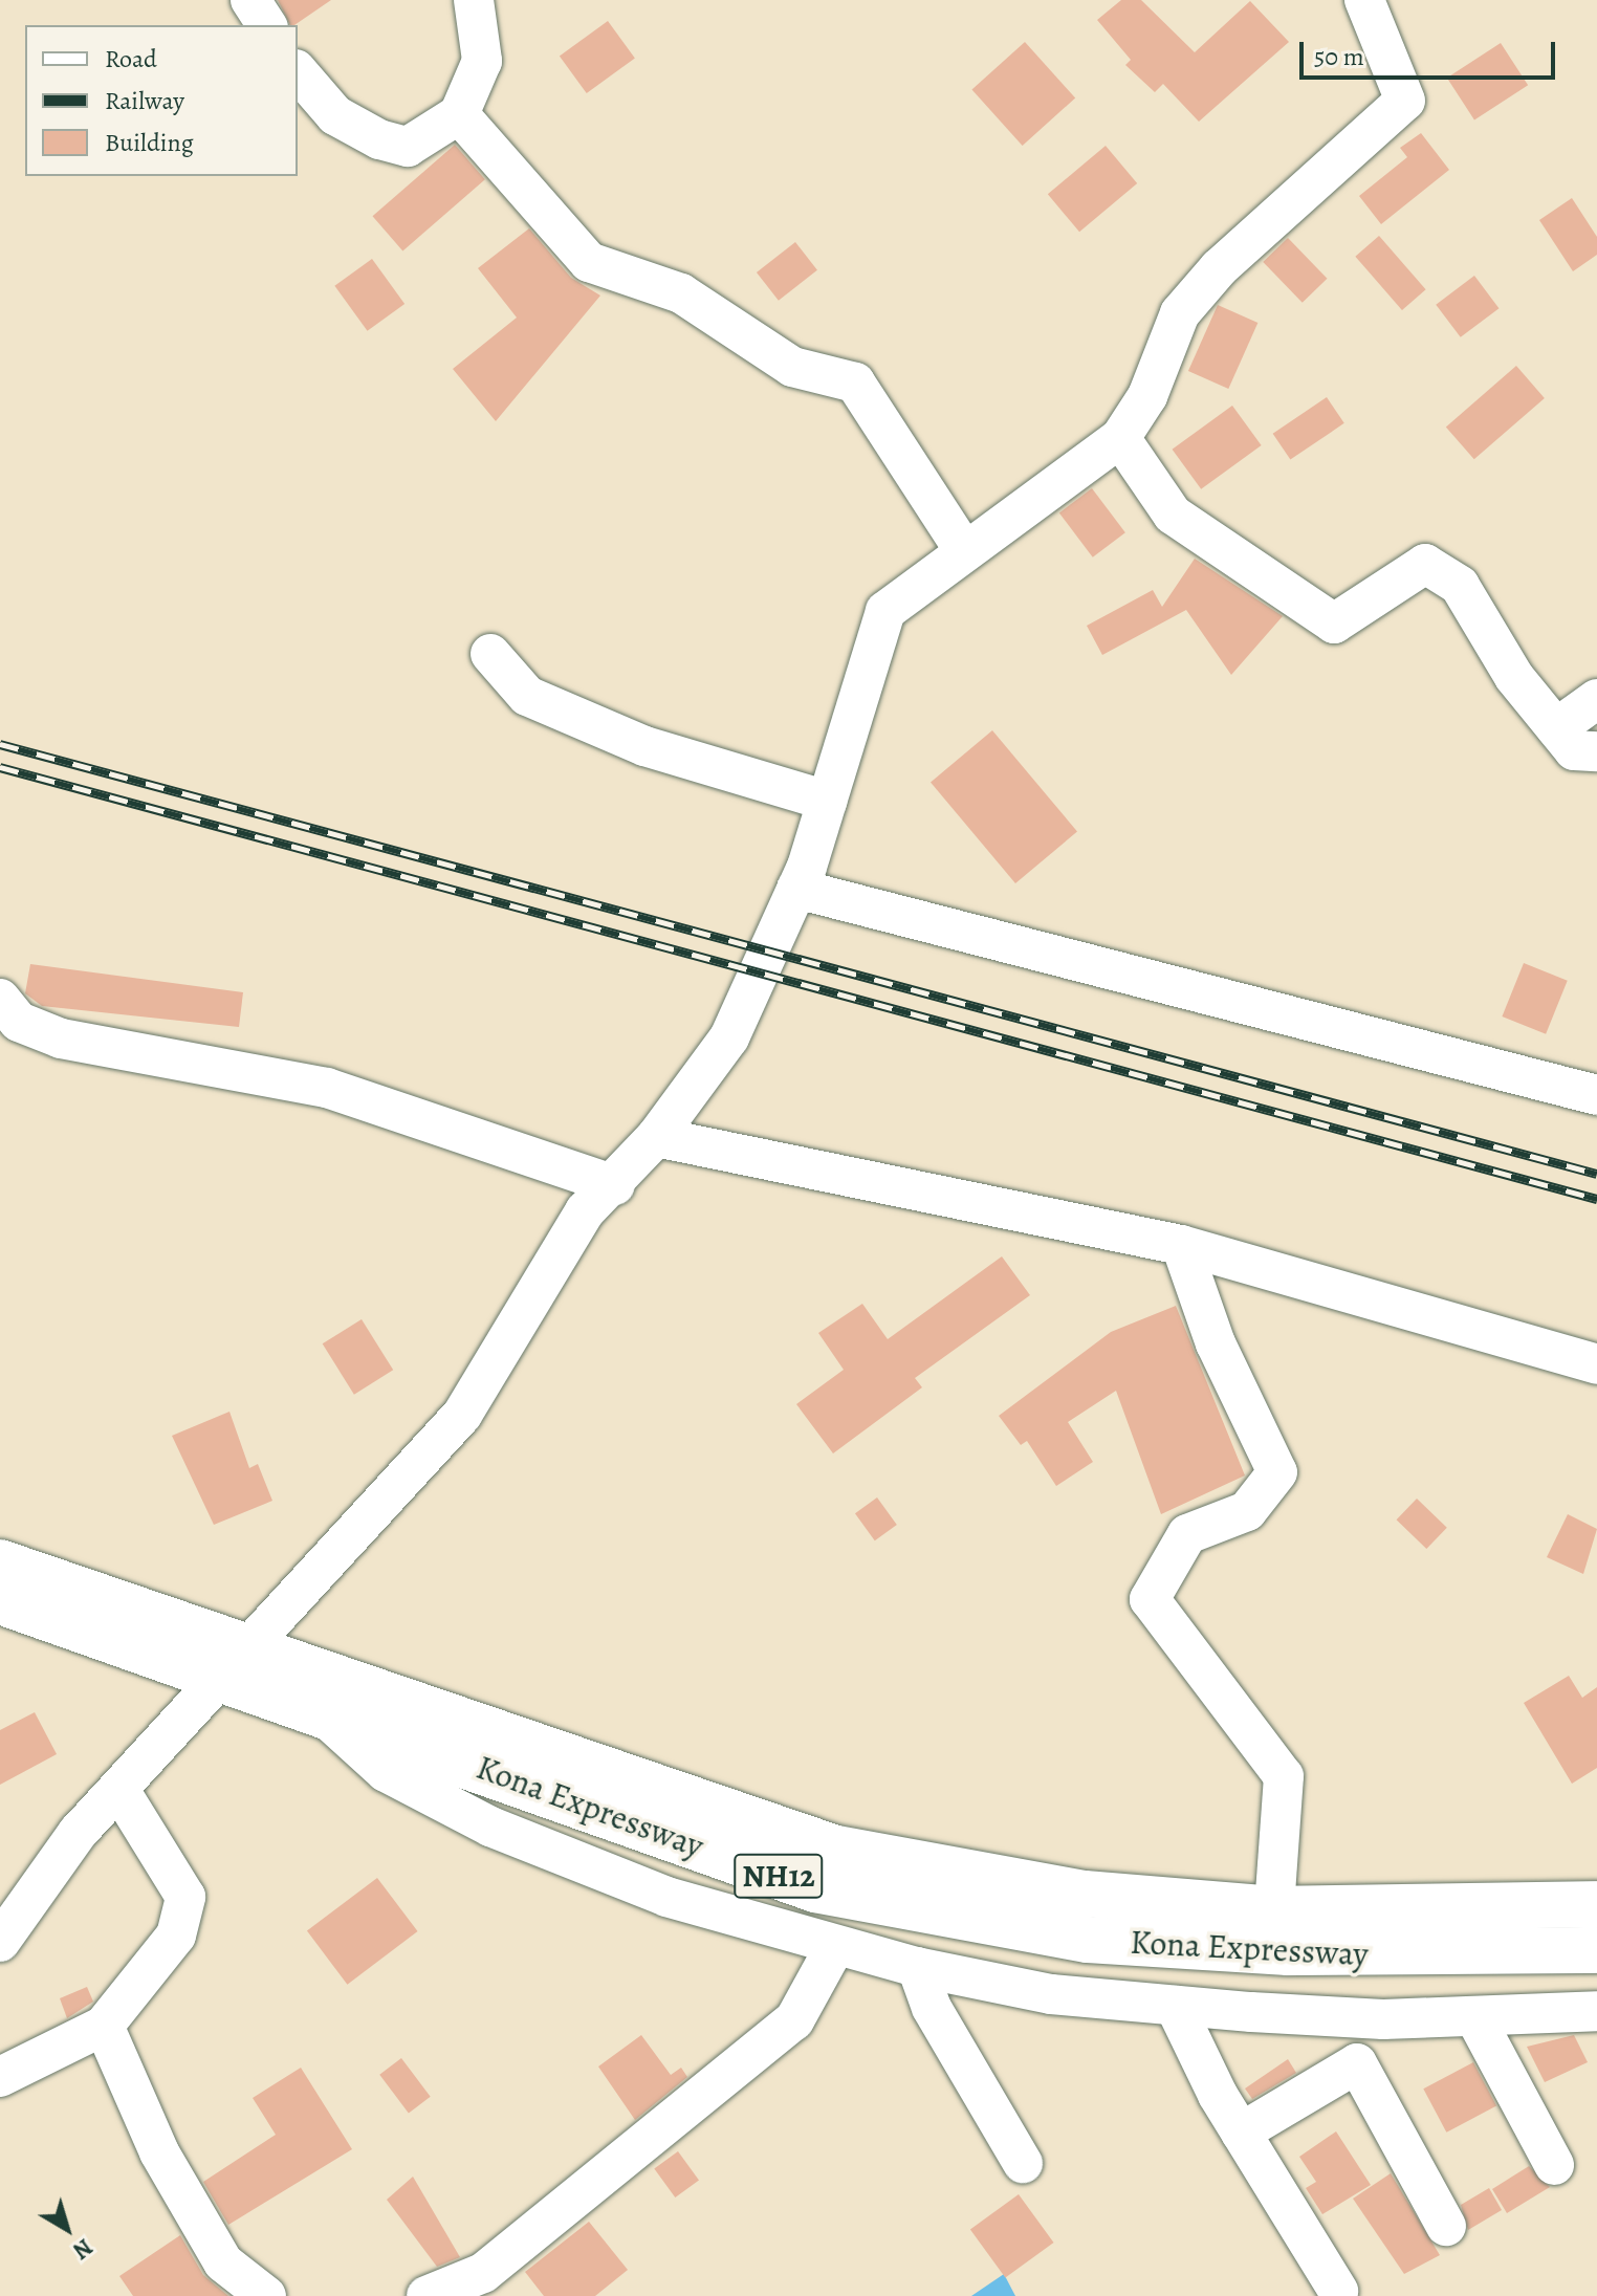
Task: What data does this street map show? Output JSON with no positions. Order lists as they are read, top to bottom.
{
  "streets": {
    "highway": ["Kona Expressway", "NH12"]
  },
  "legend": ["Road", "Railway", "Building"],
  "scale_bar": "50 m",
  "north": "bottom right"
}
